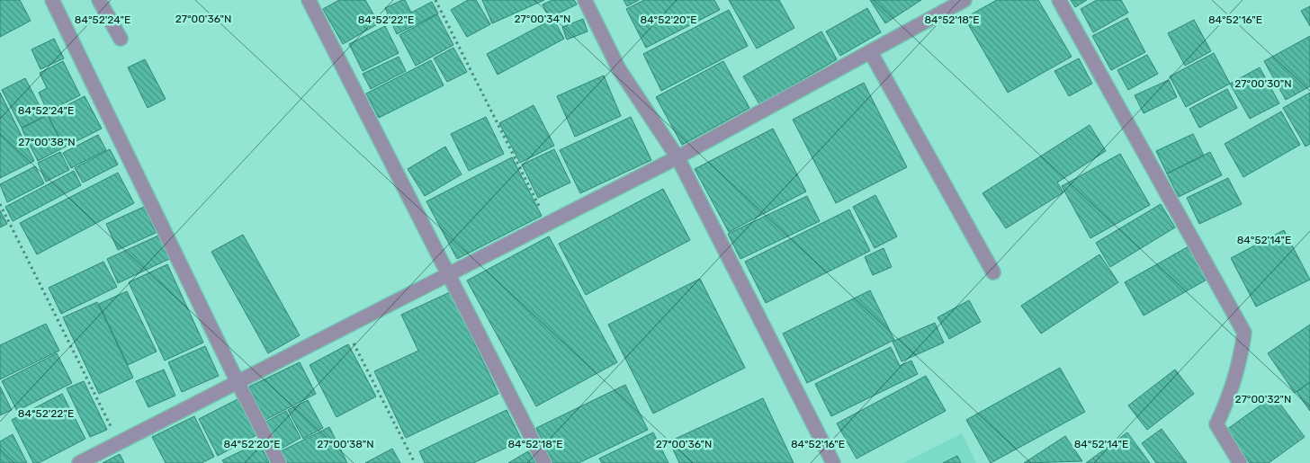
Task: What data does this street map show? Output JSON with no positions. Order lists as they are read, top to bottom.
{
  "coordinates": [
    "27°00'36\"N",
    "27°00'34\"N",
    "84°52'24\"E",
    "84°52'22\"E",
    "84°52'20\"E",
    "84°52'18\"E",
    "84°52'16\"E",
    "27°00'30\"N",
    "27°00'38\"N",
    "84°52'14\"E",
    "27°00'32\"N"
  ]
}
